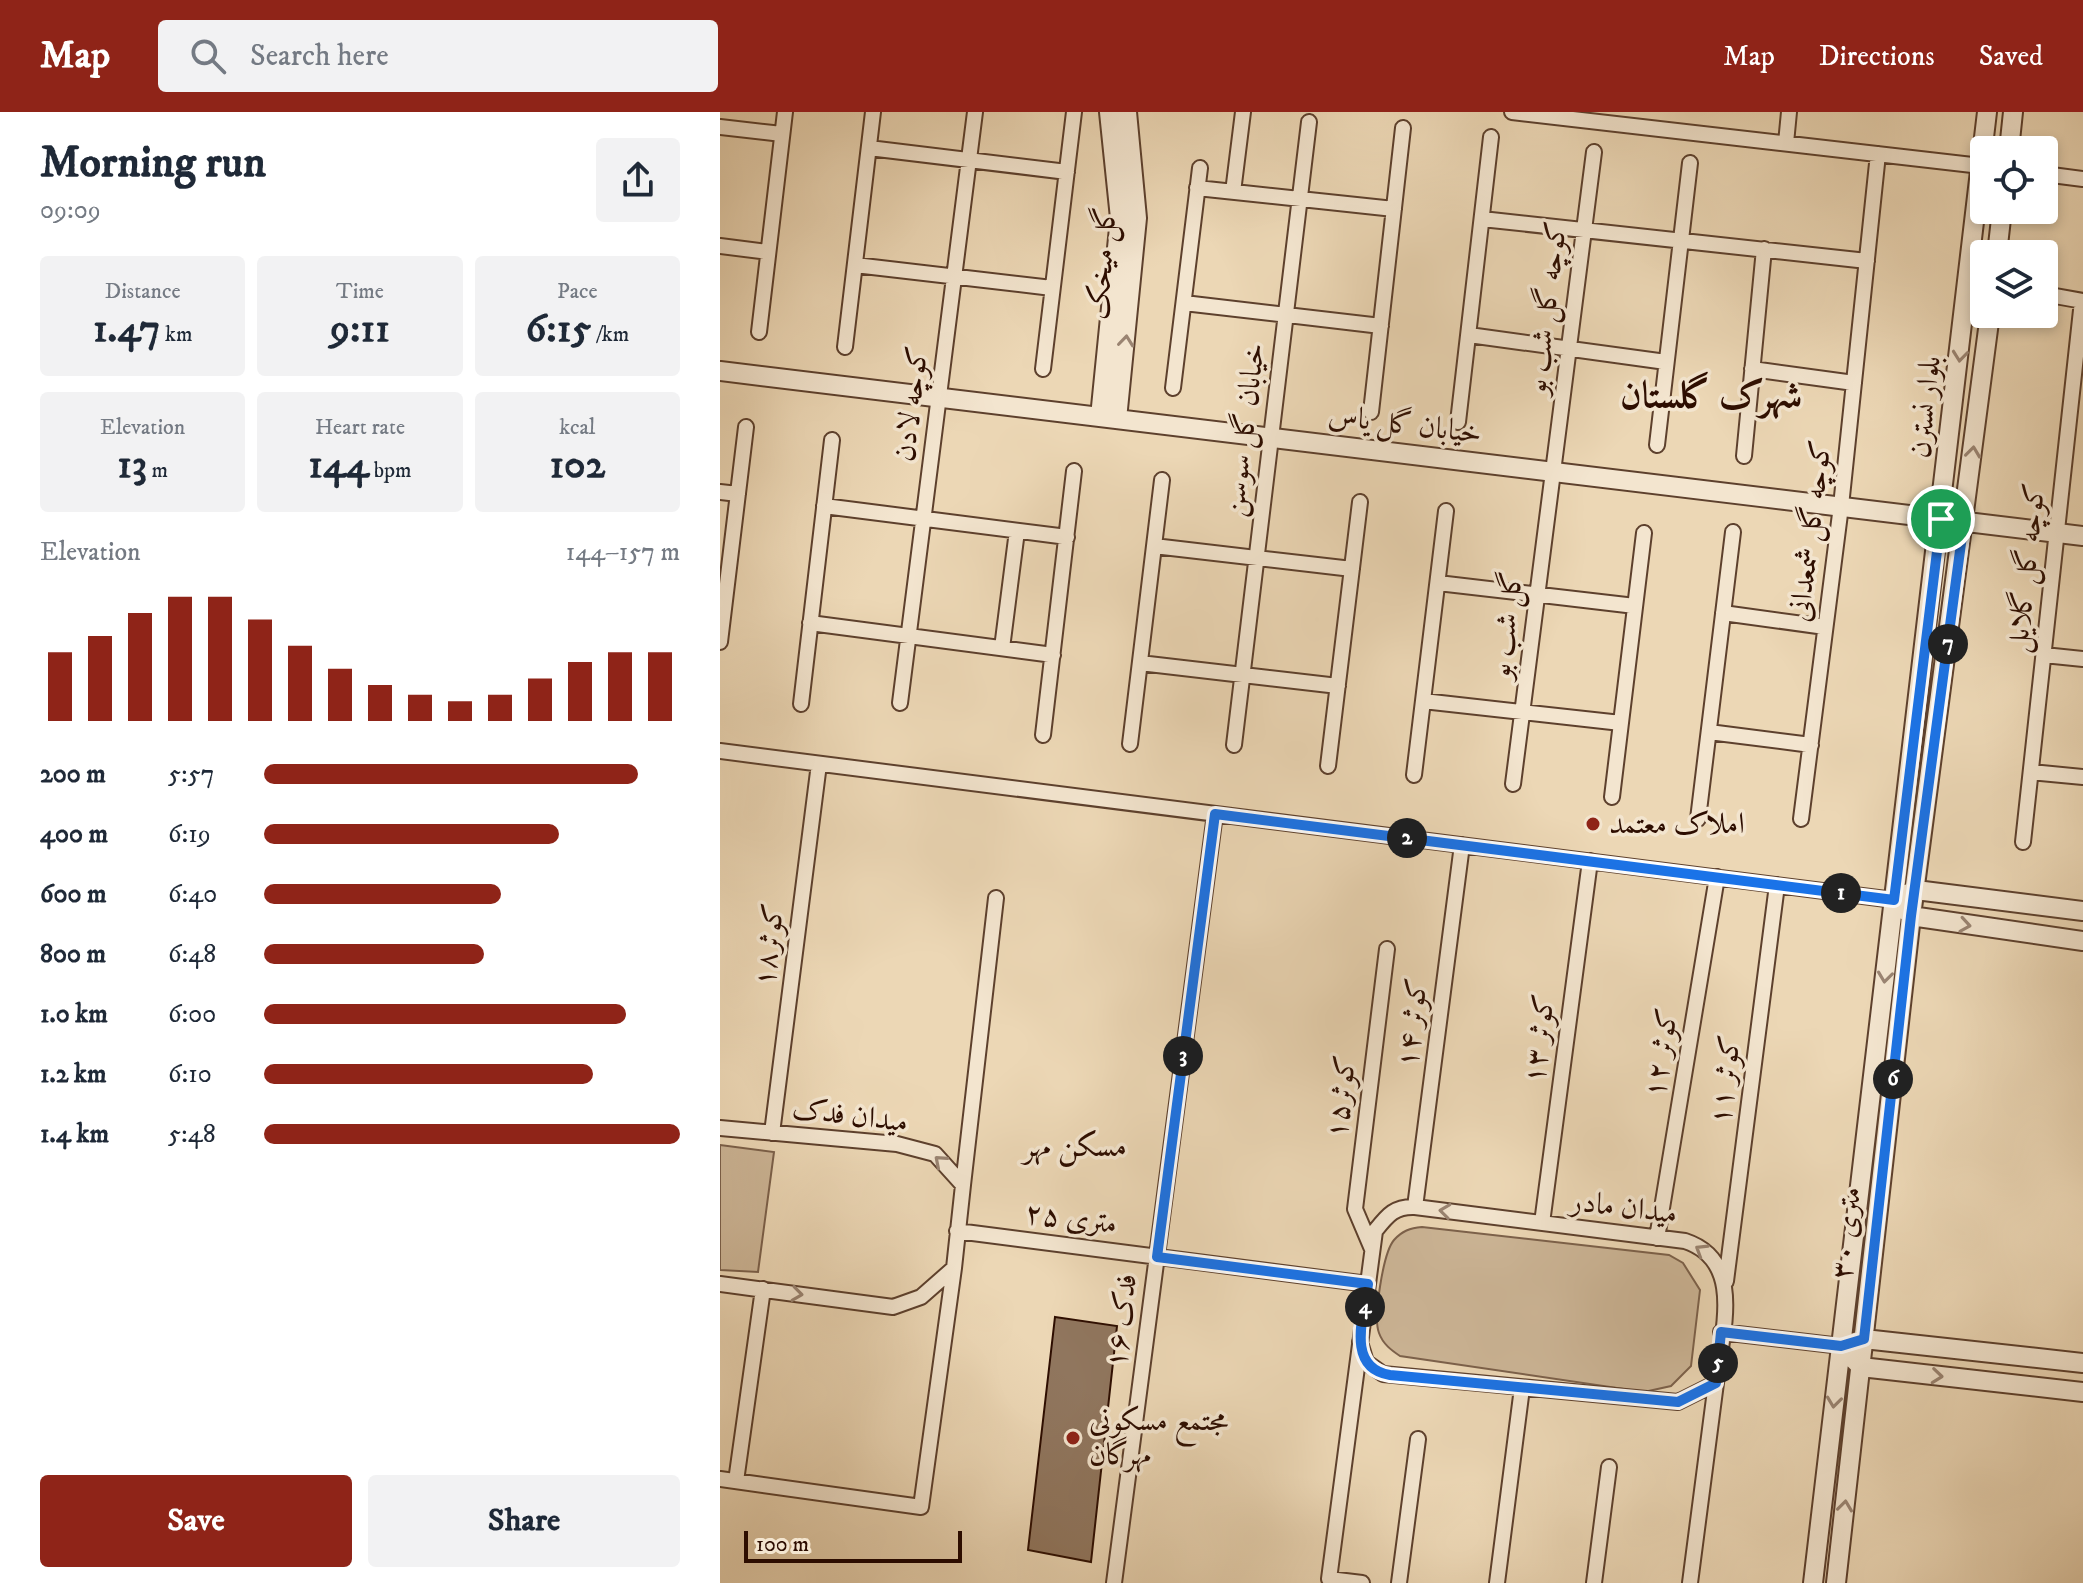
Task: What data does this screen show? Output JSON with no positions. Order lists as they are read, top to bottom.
{
  "streets": {
    "street": [
      "گل میخک",
      "کوچه گل شب بو",
      "کوچه لادن",
      "بلوار نسترن",
      "خیابان گل یاس",
      "خیابان گل سوسن",
      "کوچه گل شمعدانی",
      "کوچه گل گلایل",
      "گل شب بو",
      "کوثر۱۸",
      "کوثر ۱۴",
      "کوثر ۱۳",
      "کوثر ۱۲",
      "کوثر ۱۱",
      "کوثر۱۵",
      "میدان فدک",
      "میدان مادر",
      "۲۵ متری",
      "۳۰ متری",
      "فدک ۱۶"
    ]
  },
  "crossings": [
    ["گل میخک", "خیابان گل یاس"],
    ["کوچه گل شب بو", "خیابان گل یاس"],
    ["کوچه گل شب بو", "گل شب بو"],
    ["کوچه لادن", "خیابان گل یاس"],
    ["بلوار نسترن", "خیابان گل یاس"],
    ["بلوار نسترن", "۳۰ متری"],
    ["خیابان گل یاس", "خیابان گل سوسن"],
    ["خیابان گل یاس", "کوچه گل شمعدانی"],
    ["خیابان گل یاس", "کوچه گل گلایل"],
    ["خیابان گل یاس", "گل شب بو"],
    ["کوثر۱۸", "میدان فدک"],
    ["کوثر ۱۴", "میدان مادر"],
    ["کوثر ۱۳", "میدان مادر"],
    ["کوثر ۱۲", "میدان مادر"],
    ["کوثر ۱۱", "میدان مادر"],
    ["۲۵ متری", "فدک ۱۶"]
  ],
  "one_way": ["میدان فدک", "میدان مادر"],
  "districts": ["شهرک گلستان", "مسکن مهر"],
  "places": ["املاک معتمد", "مجتمع مسکونی مهرگان"],
  "scale_bar": "100 m",
  "page": {
    "header": "Map",
    "search": "Search here",
    "nav": ["Map", "Directions", "Saved"],
    "heading": ["Morning run", "09:09"],
    "stats": [
      ["Distance", "1.47 km"],
      ["Time", "9:11"],
      ["Pace", "6:15 /km"],
      ["Elevation", "13 m"],
      ["Heart rate", "144 bpm"],
      ["kcal", "102"]
    ],
    "chart": ["Elevation", "144–157 m"],
    "pins": [
      "7",
      "2",
      "1",
      "3",
      "6",
      "4",
      "5"
    ],
    "list": [
      {
        "name": "200 m",
        "note": "5:57"
      },
      {
        "name": "400 m",
        "note": "6:19"
      },
      {
        "name": "600 m",
        "note": "6:40"
      },
      {
        "name": "800 m",
        "note": "6:48"
      },
      {
        "name": "1.0 km",
        "note": "6:00"
      },
      {
        "name": "1.2 km",
        "note": "6:10"
      },
      {
        "name": "1.4 km",
        "note": "5:48"
      }
    ],
    "buttons": ["Save", "Share"],
    "scale": "100 m"
  }
}
